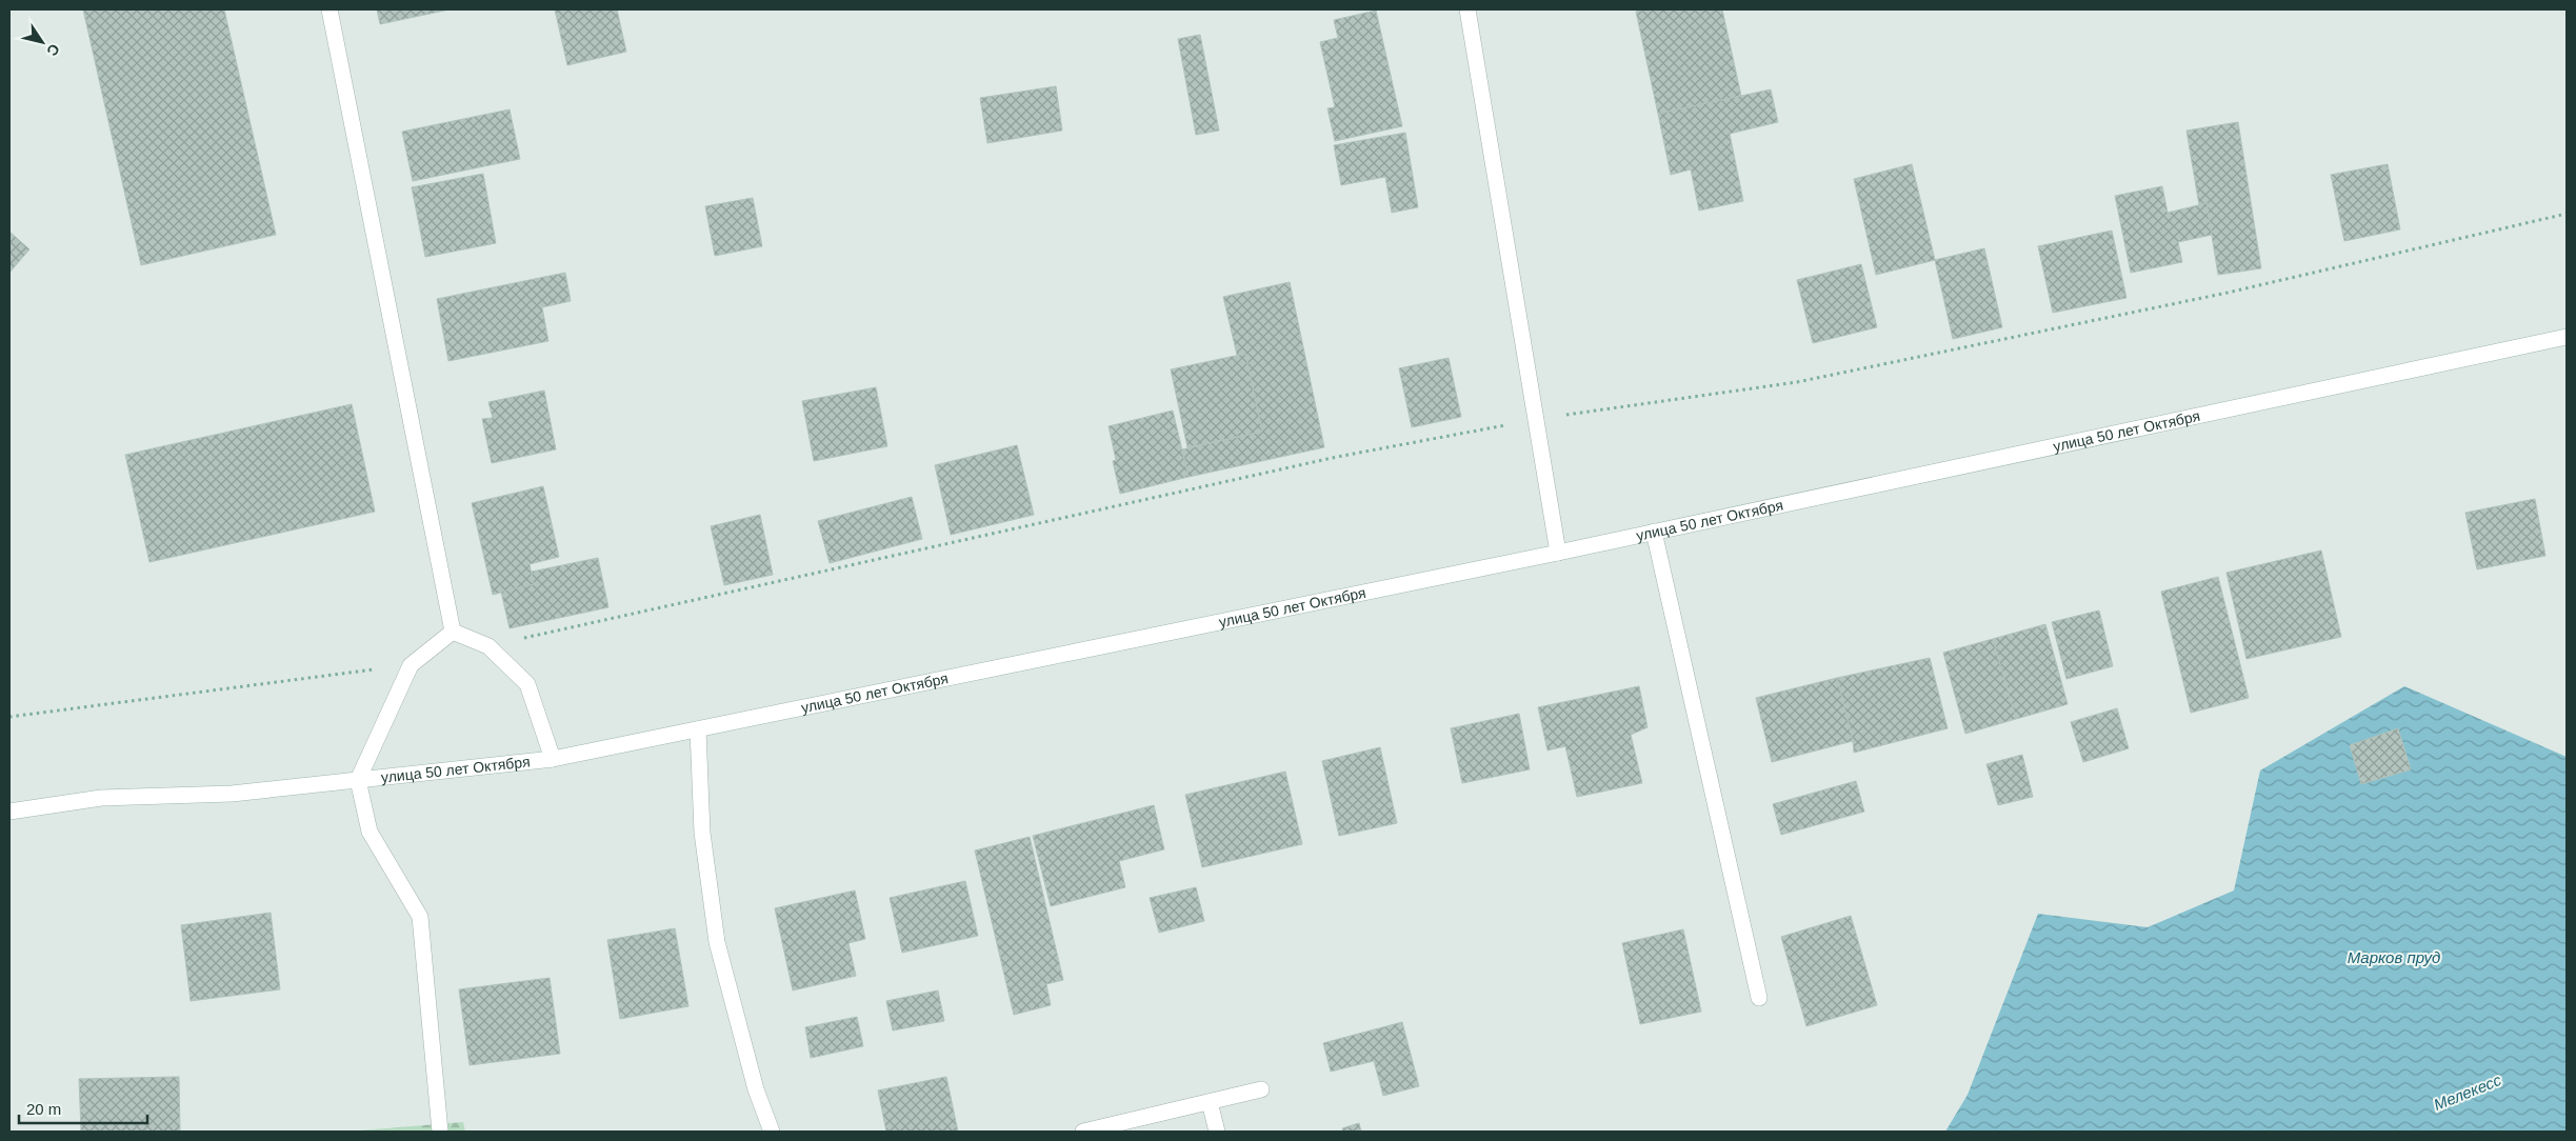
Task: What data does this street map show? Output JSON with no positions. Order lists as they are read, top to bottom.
{
  "streets": {
    "main road": ["улица 50 лет Октября"]
  },
  "water": ["Марков пруд", "Мелекесс"],
  "scale_bar": "20 m",
  "north": "bottom right"
}
